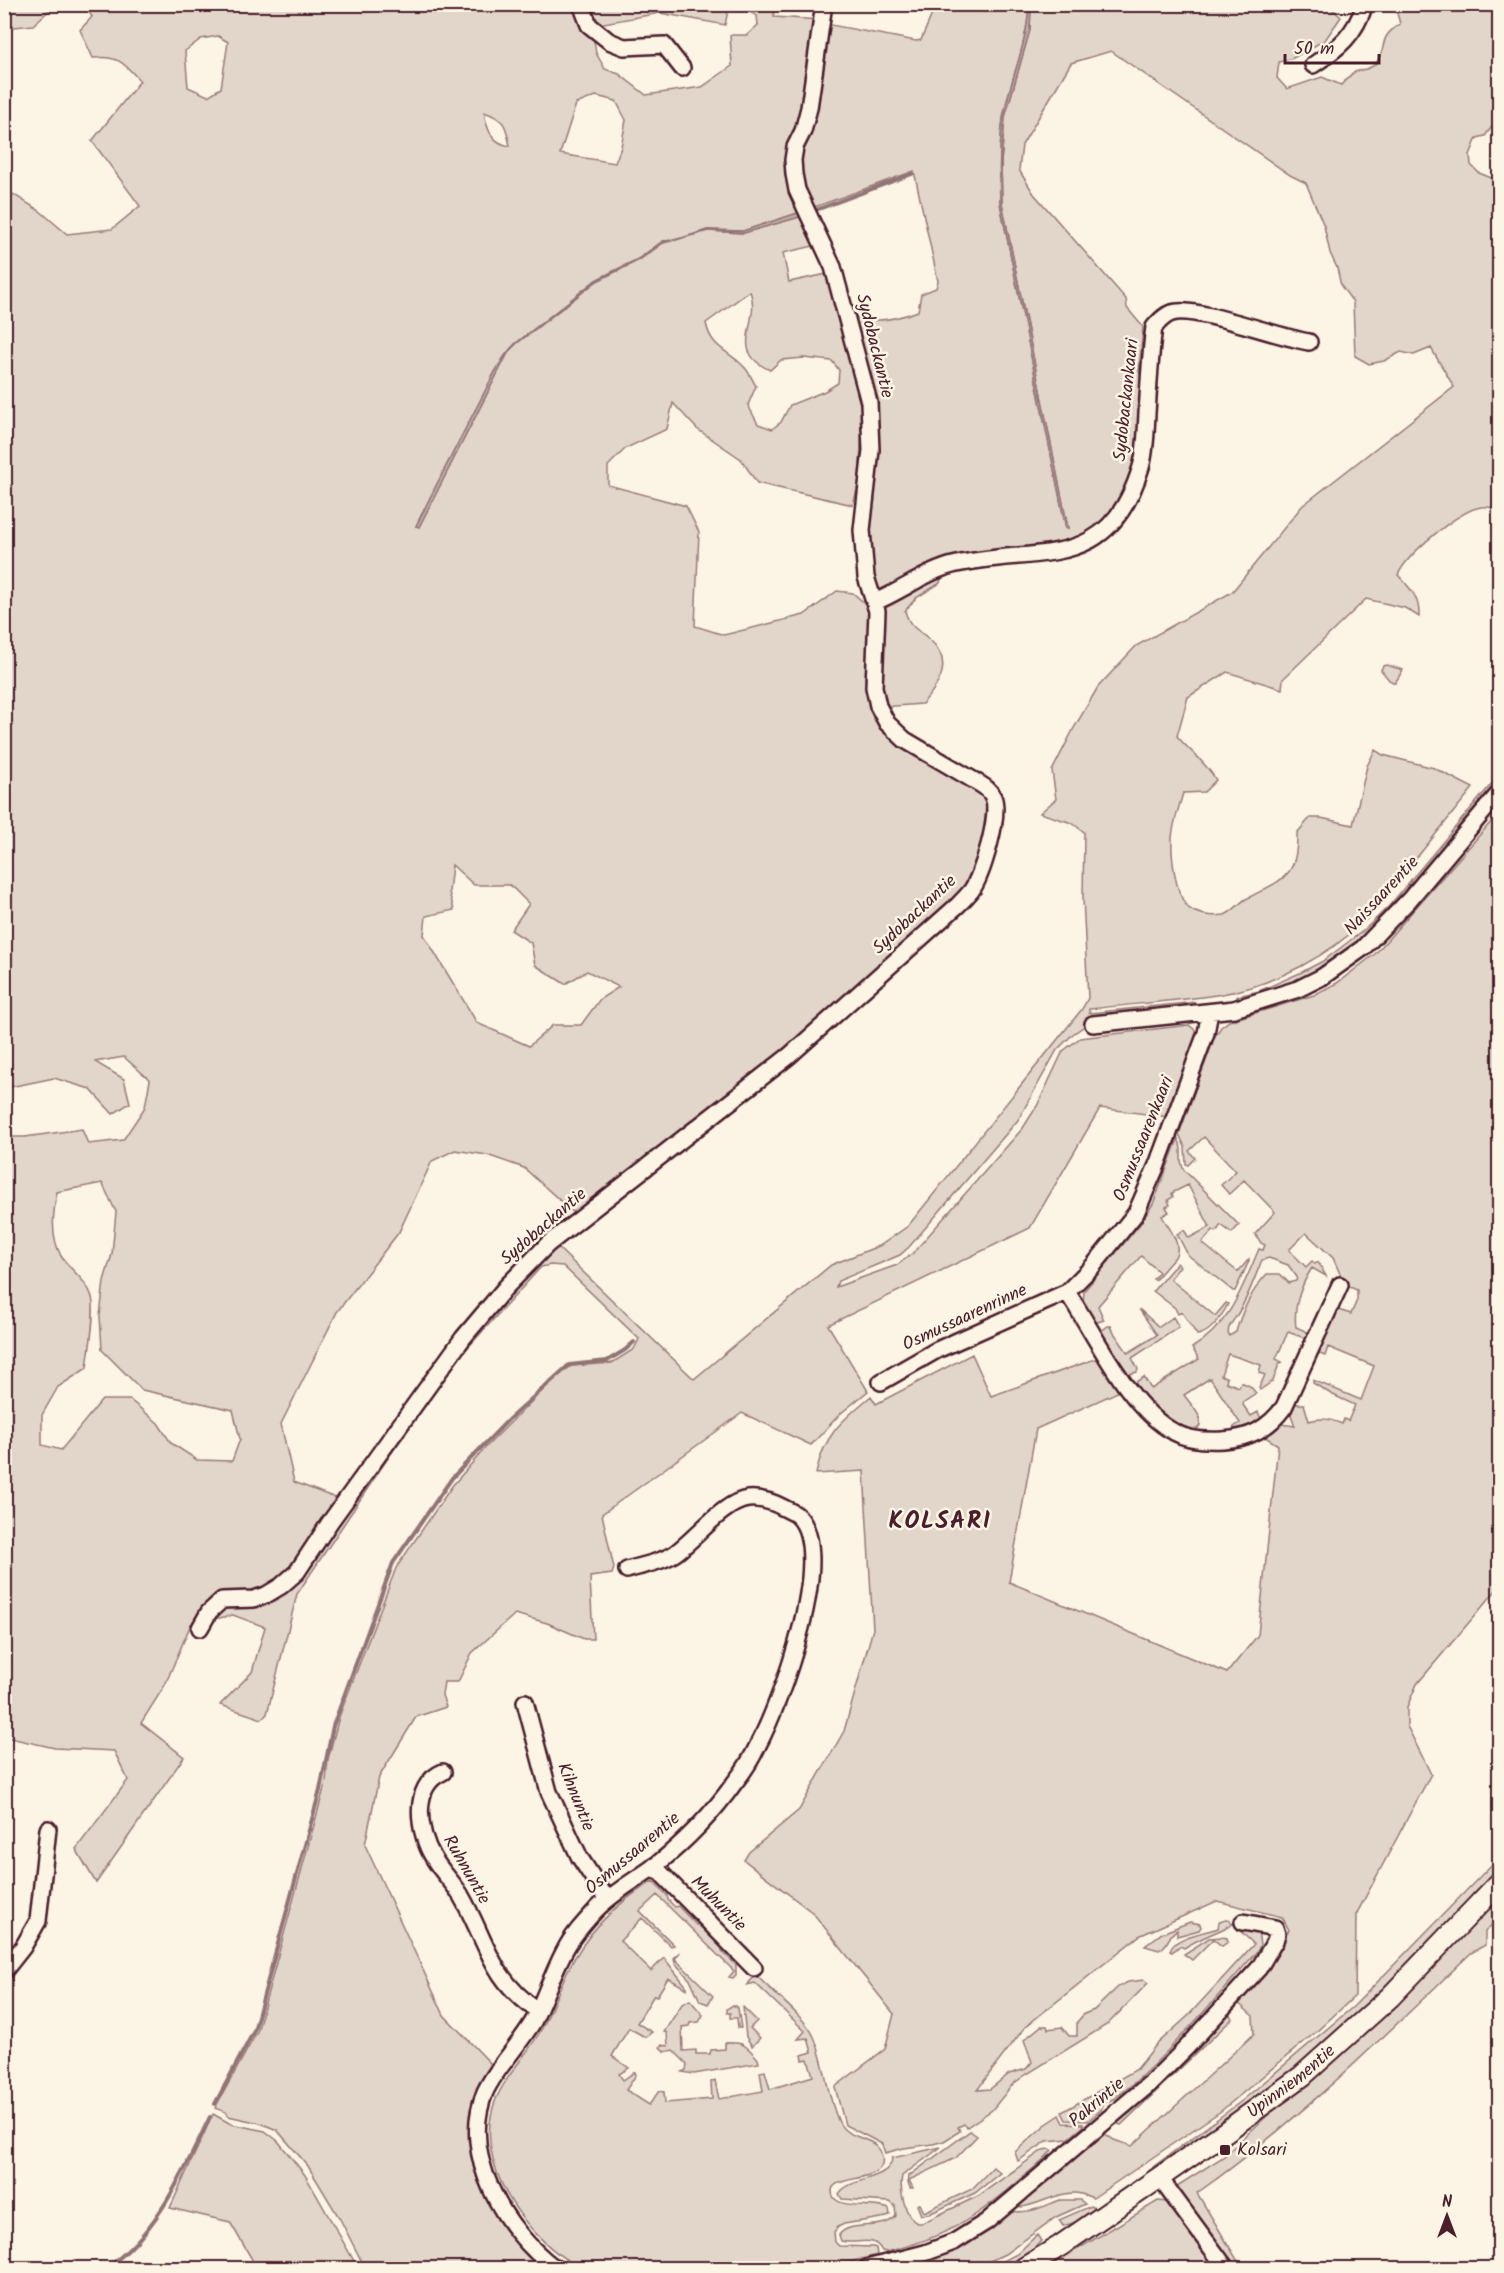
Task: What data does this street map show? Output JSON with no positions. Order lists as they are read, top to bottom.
{
  "streets": {
    "main road": ["Upinniementie"],
    "street": [
      "Sydobackantie",
      "Sydobackankaari",
      "Naissaarentie",
      "Osmussaarenkaari",
      "Osmussaarenrinne",
      "Kihnuntie",
      "Osmussaarentie",
      "Ruhnuntie",
      "Muhuntie",
      "Pakrintie"
    ]
  },
  "crossings": [
    ["Sydobackantie", "Sydobackankaari"],
    ["Naissaarentie", "Osmussaarenkaari"],
    ["Osmussaarenkaari", "Osmussaarenrinne"],
    ["Kihnuntie", "Osmussaarentie"],
    ["Osmussaarentie", "Ruhnuntie"],
    ["Osmussaarentie", "Muhuntie"]
  ],
  "districts": ["KOLSARI"],
  "places": {
    "transit": ["Kolsari"]
  },
  "scale_bar": "50 m",
  "north": "top"
}
